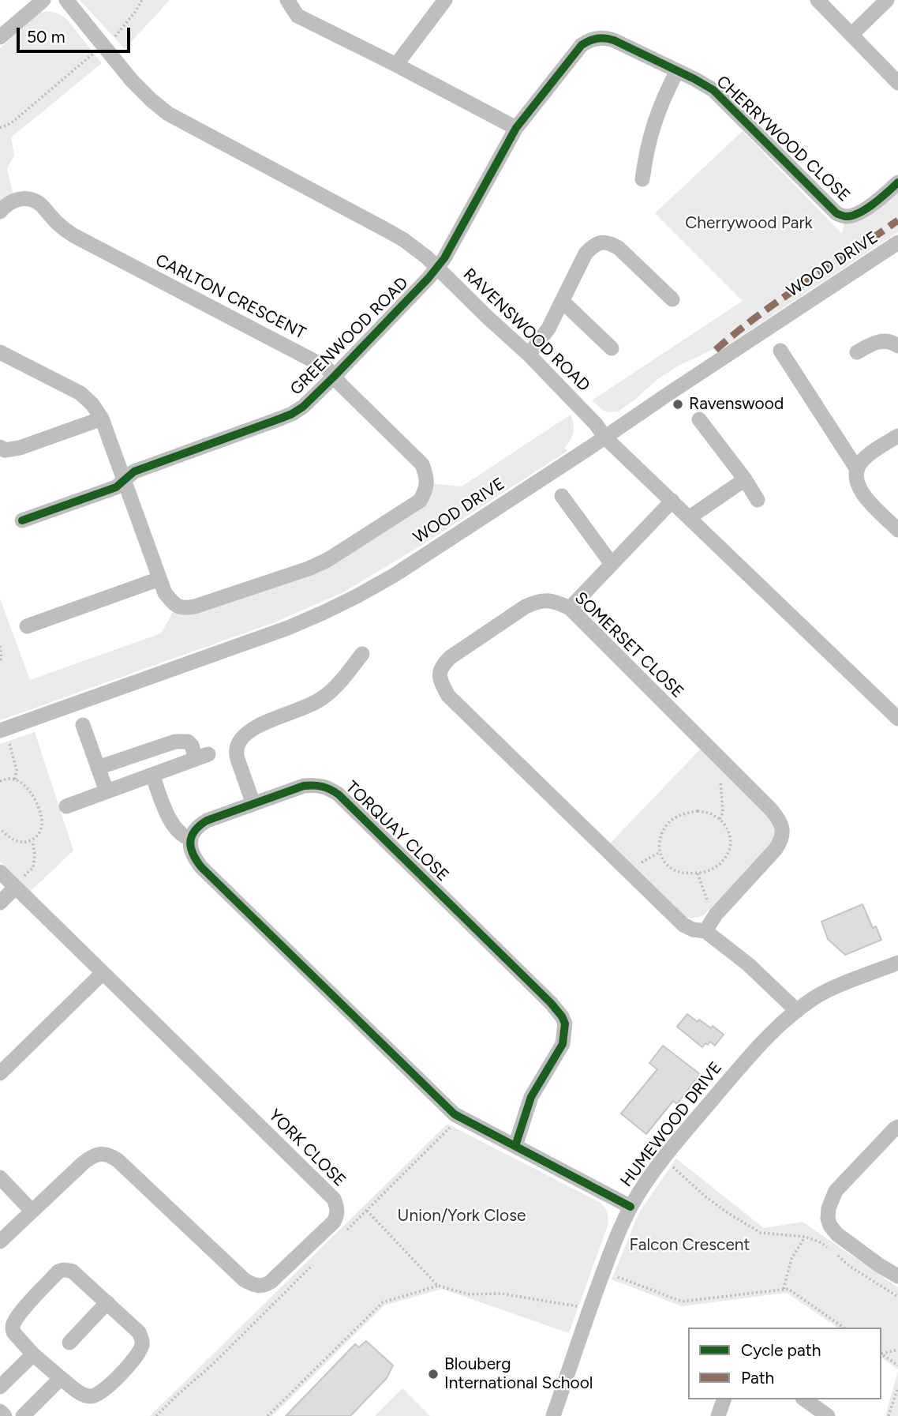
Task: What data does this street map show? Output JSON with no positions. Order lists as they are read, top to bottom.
{
  "streets": {
    "street": [
      "CHERRYWOOD CLOSE",
      "WOOD DRIVE",
      "CARLTON CRESCENT",
      "RAVENSWOOD ROAD",
      "GREENWOOD ROAD",
      "SOMERSET CLOSE",
      "TORQUAY CLOSE",
      "HUMEWOOD DRIVE",
      "YORK CLOSE"
    ]
  },
  "crossings": [
    ["CHERRYWOOD CLOSE", "GREENWOOD ROAD"],
    ["WOOD DRIVE", "RAVENSWOOD ROAD"],
    ["CARLTON CRESCENT", "GREENWOOD ROAD"],
    ["RAVENSWOOD ROAD", "GREENWOOD ROAD"],
    ["SOMERSET CLOSE", "HUMEWOOD DRIVE"]
  ],
  "parks": ["Cherrywood Park", "Union/York Close", "Falcon Crescent"],
  "places": ["Ravenswood", "Blouberg International School"],
  "legend": ["Cycle path", "Path"],
  "scale_bar": "50 m"
}
